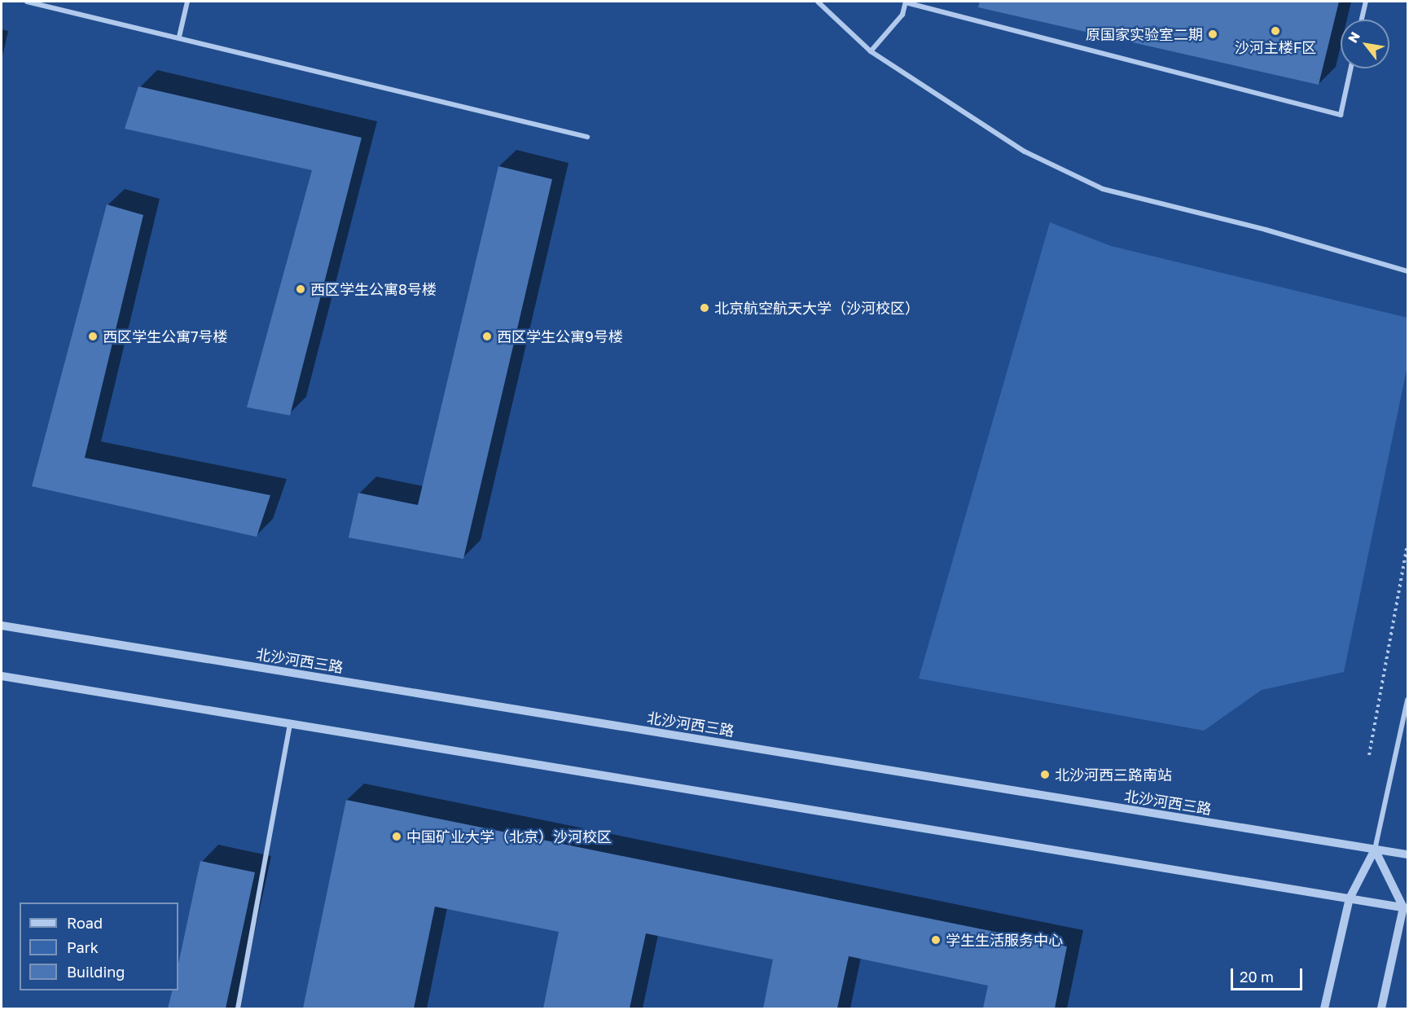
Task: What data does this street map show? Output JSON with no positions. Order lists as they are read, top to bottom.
{
  "streets": {
    "street": ["北沙河西三路"]
  },
  "places": [
    "沙河主楼F区",
    "原国家实验室二期",
    "西区学生公寓8号楼",
    "北京航空航天大学（沙河校区）",
    "西区学生公寓7号楼",
    "西区学生公寓9号楼",
    "北沙河西三路南站",
    "中国矿业大学（北京）沙河校区",
    "学生生活服务中心"
  ],
  "legend": ["Road", "Park", "Building"],
  "scale_bar": "20 m",
  "north": "top left"
}
